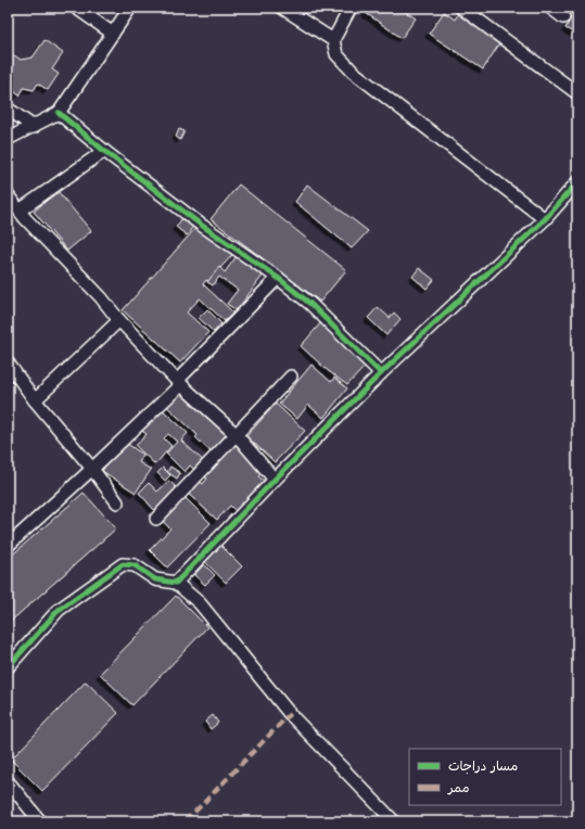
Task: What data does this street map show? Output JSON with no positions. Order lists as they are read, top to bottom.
{
  "legend": ["مسار دراجات", "ممر"]
}
